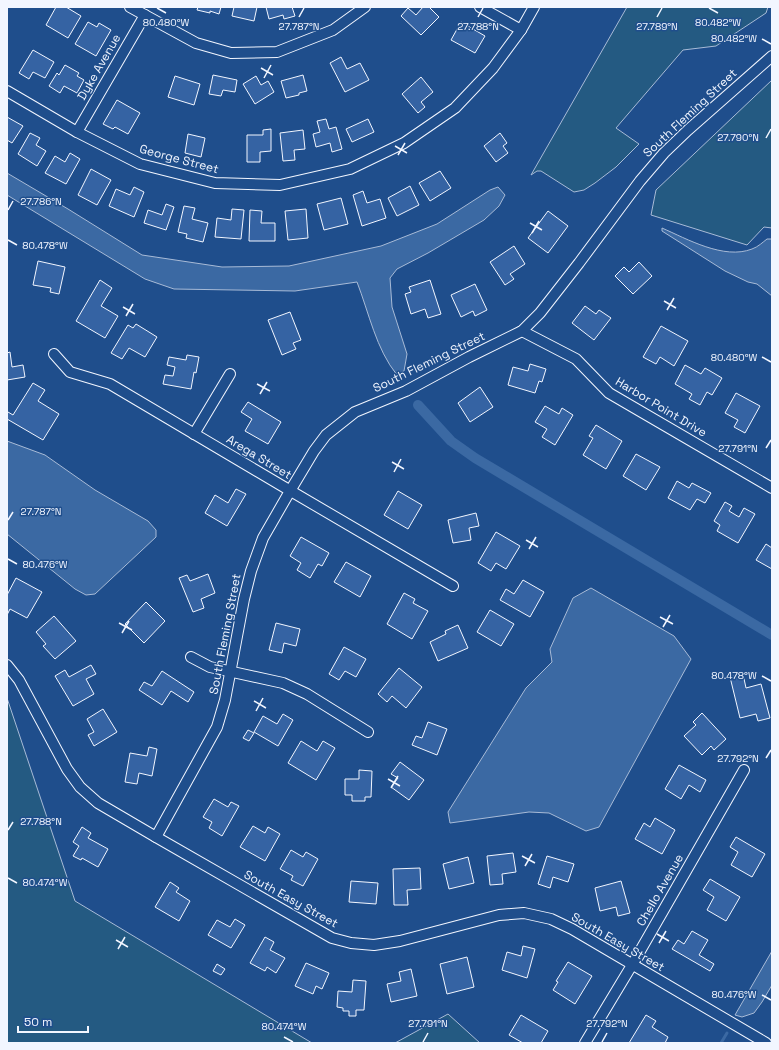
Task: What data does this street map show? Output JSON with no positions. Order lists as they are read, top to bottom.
{
  "streets": {
    "street": [
      "Dyke Avenue",
      "South Fleming Street",
      "George Street",
      "Harbor Point Drive",
      "Arega Street",
      "Chello Avenue",
      "South Easy Street"
    ]
  },
  "crossings": [
    ["Dyke Avenue", "George Street"],
    ["South Fleming Street", "Harbor Point Drive"],
    ["South Fleming Street", "Arega Street"],
    ["South Fleming Street", "South Easy Street"],
    ["Chello Avenue", "South Easy Street"]
  ],
  "scale_bar": "50 m",
  "coordinates": [
    "80.482°W",
    "80.480°W",
    "27.787°N",
    "27.788°N",
    "27.789°N",
    "27.790°N",
    "27.786°N",
    "80.478°W",
    "27.791°N",
    "80.476°W",
    "27.792°N",
    "80.474°W"
  ]
}
